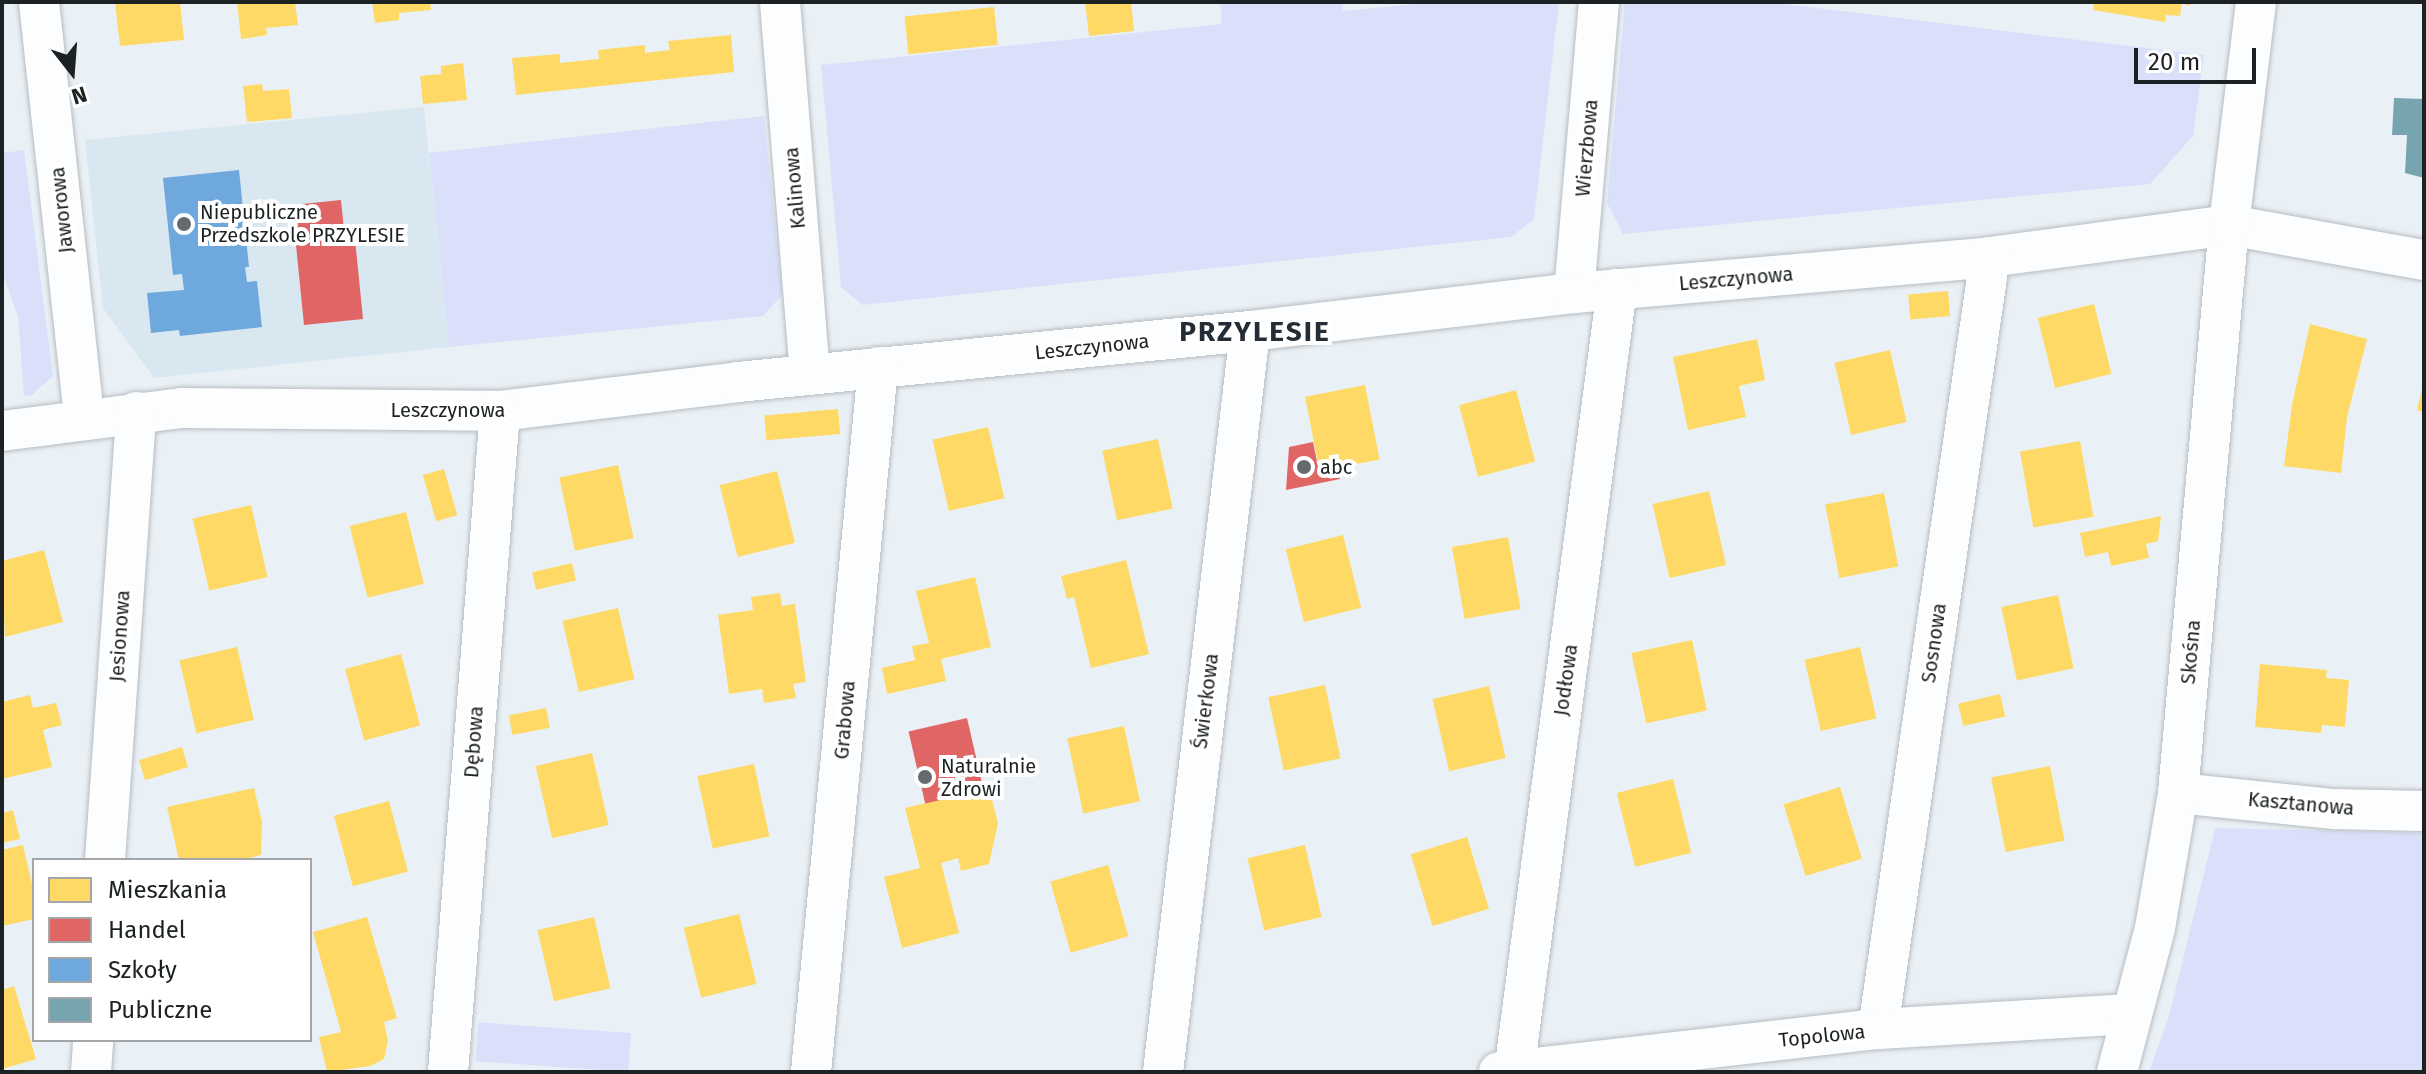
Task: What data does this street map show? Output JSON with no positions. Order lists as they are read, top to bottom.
{
  "streets": {
    "street": [
      "Wierzbowa",
      "Kalinowa",
      "Jaworowa",
      "Leszczynowa",
      "Jesionowa",
      "Sosnowa",
      "Skośna",
      "Jodłowa",
      "Świerkowa",
      "Grabowa",
      "Dębowa",
      "Kasztanowa",
      "Topolowa"
    ]
  },
  "crossings": [
    ["Wierzbowa", "Leszczynowa"],
    ["Kalinowa", "Leszczynowa"],
    ["Jaworowa", "Leszczynowa"],
    ["Leszczynowa", "Jesionowa"],
    ["Leszczynowa", "Sosnowa"],
    ["Leszczynowa", "Skośna"],
    ["Leszczynowa", "Jodłowa"],
    ["Leszczynowa", "Świerkowa"],
    ["Leszczynowa", "Grabowa"],
    ["Leszczynowa", "Dębowa"],
    ["Sosnowa", "Topolowa"],
    ["Skośna", "Kasztanowa"],
    ["Skośna", "Topolowa"],
    ["Jodłowa", "Topolowa"]
  ],
  "districts": ["PRZYLESIE"],
  "places": ["Niepubliczne Przedszkole PRZYLESIE", "abc", "Naturalnie Zdrowi"],
  "legend": [
    "Mieszkania",
    "Handel",
    "Szkoły",
    "Publiczne"
  ],
  "scale_bar": "20 m",
  "north": "bottom"
}
